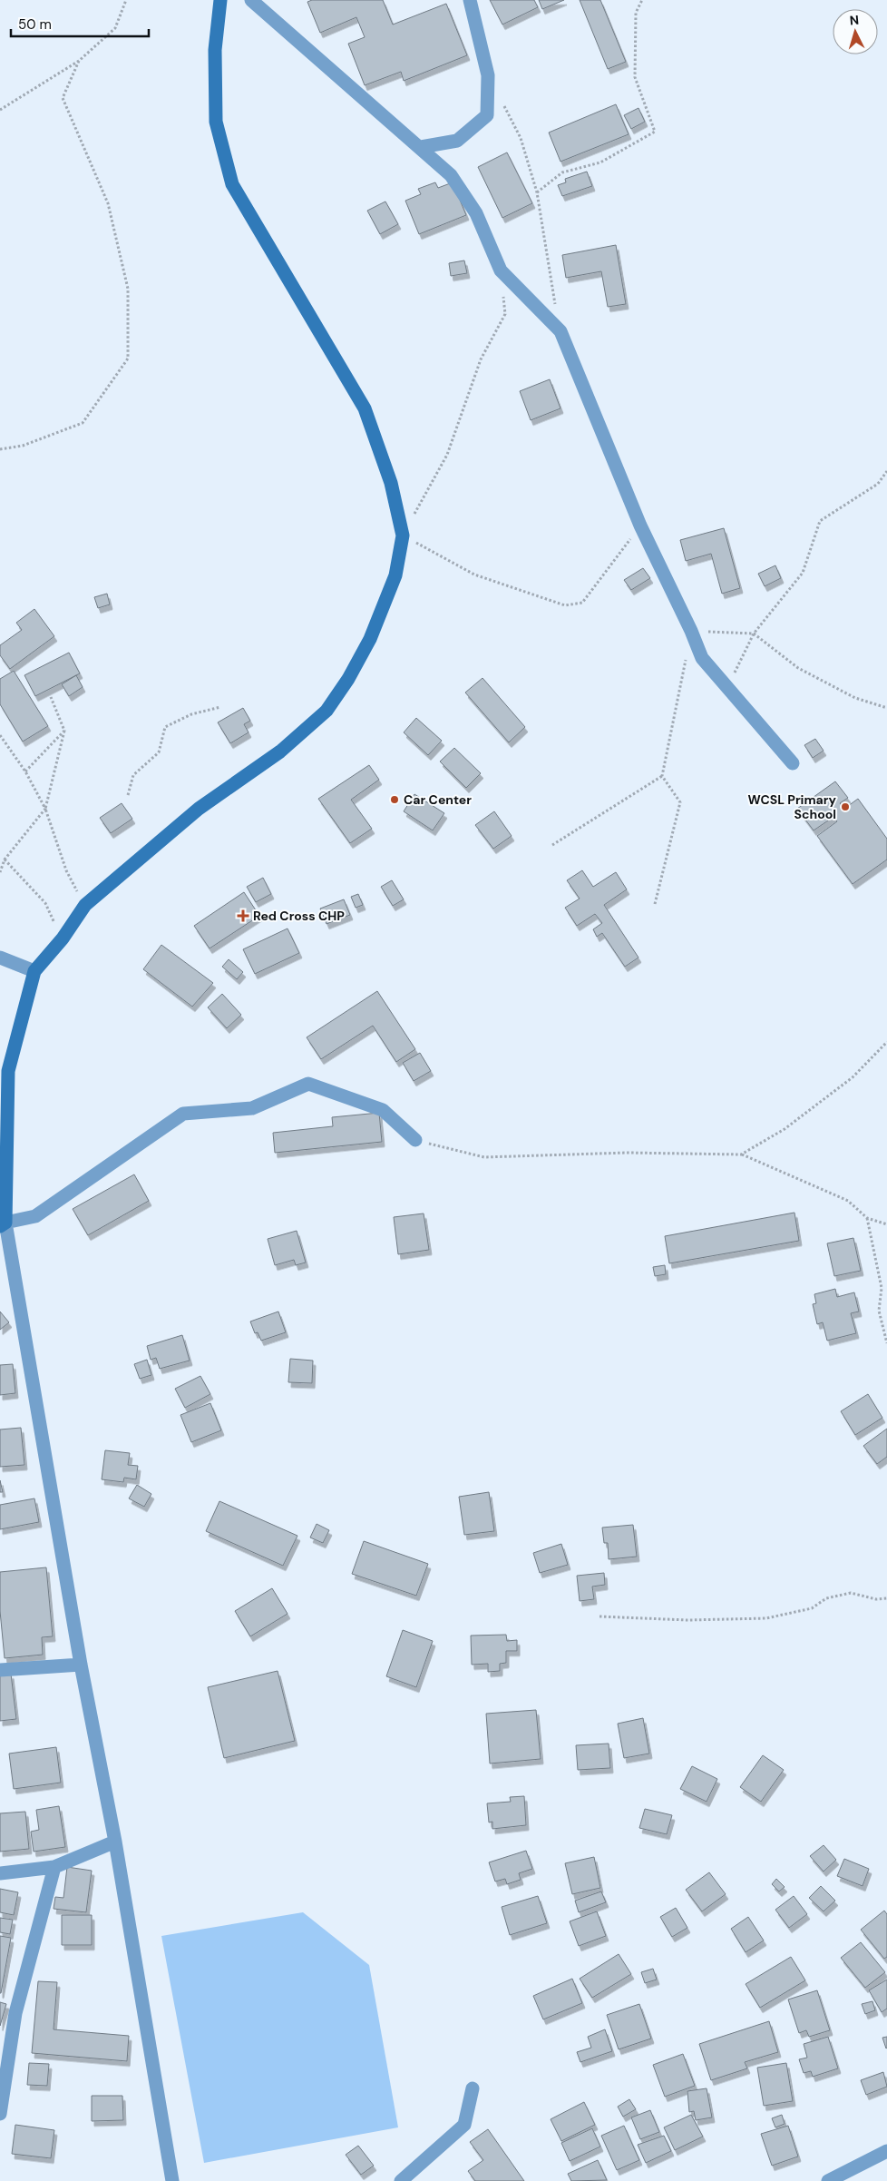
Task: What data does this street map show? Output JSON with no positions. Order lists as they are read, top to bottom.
{
  "places": {
    "other": ["Car Center", "WCSL Primary School"],
    "health": ["Red Cross CHP"]
  },
  "scale_bar": "50 m",
  "north": "top"
}
